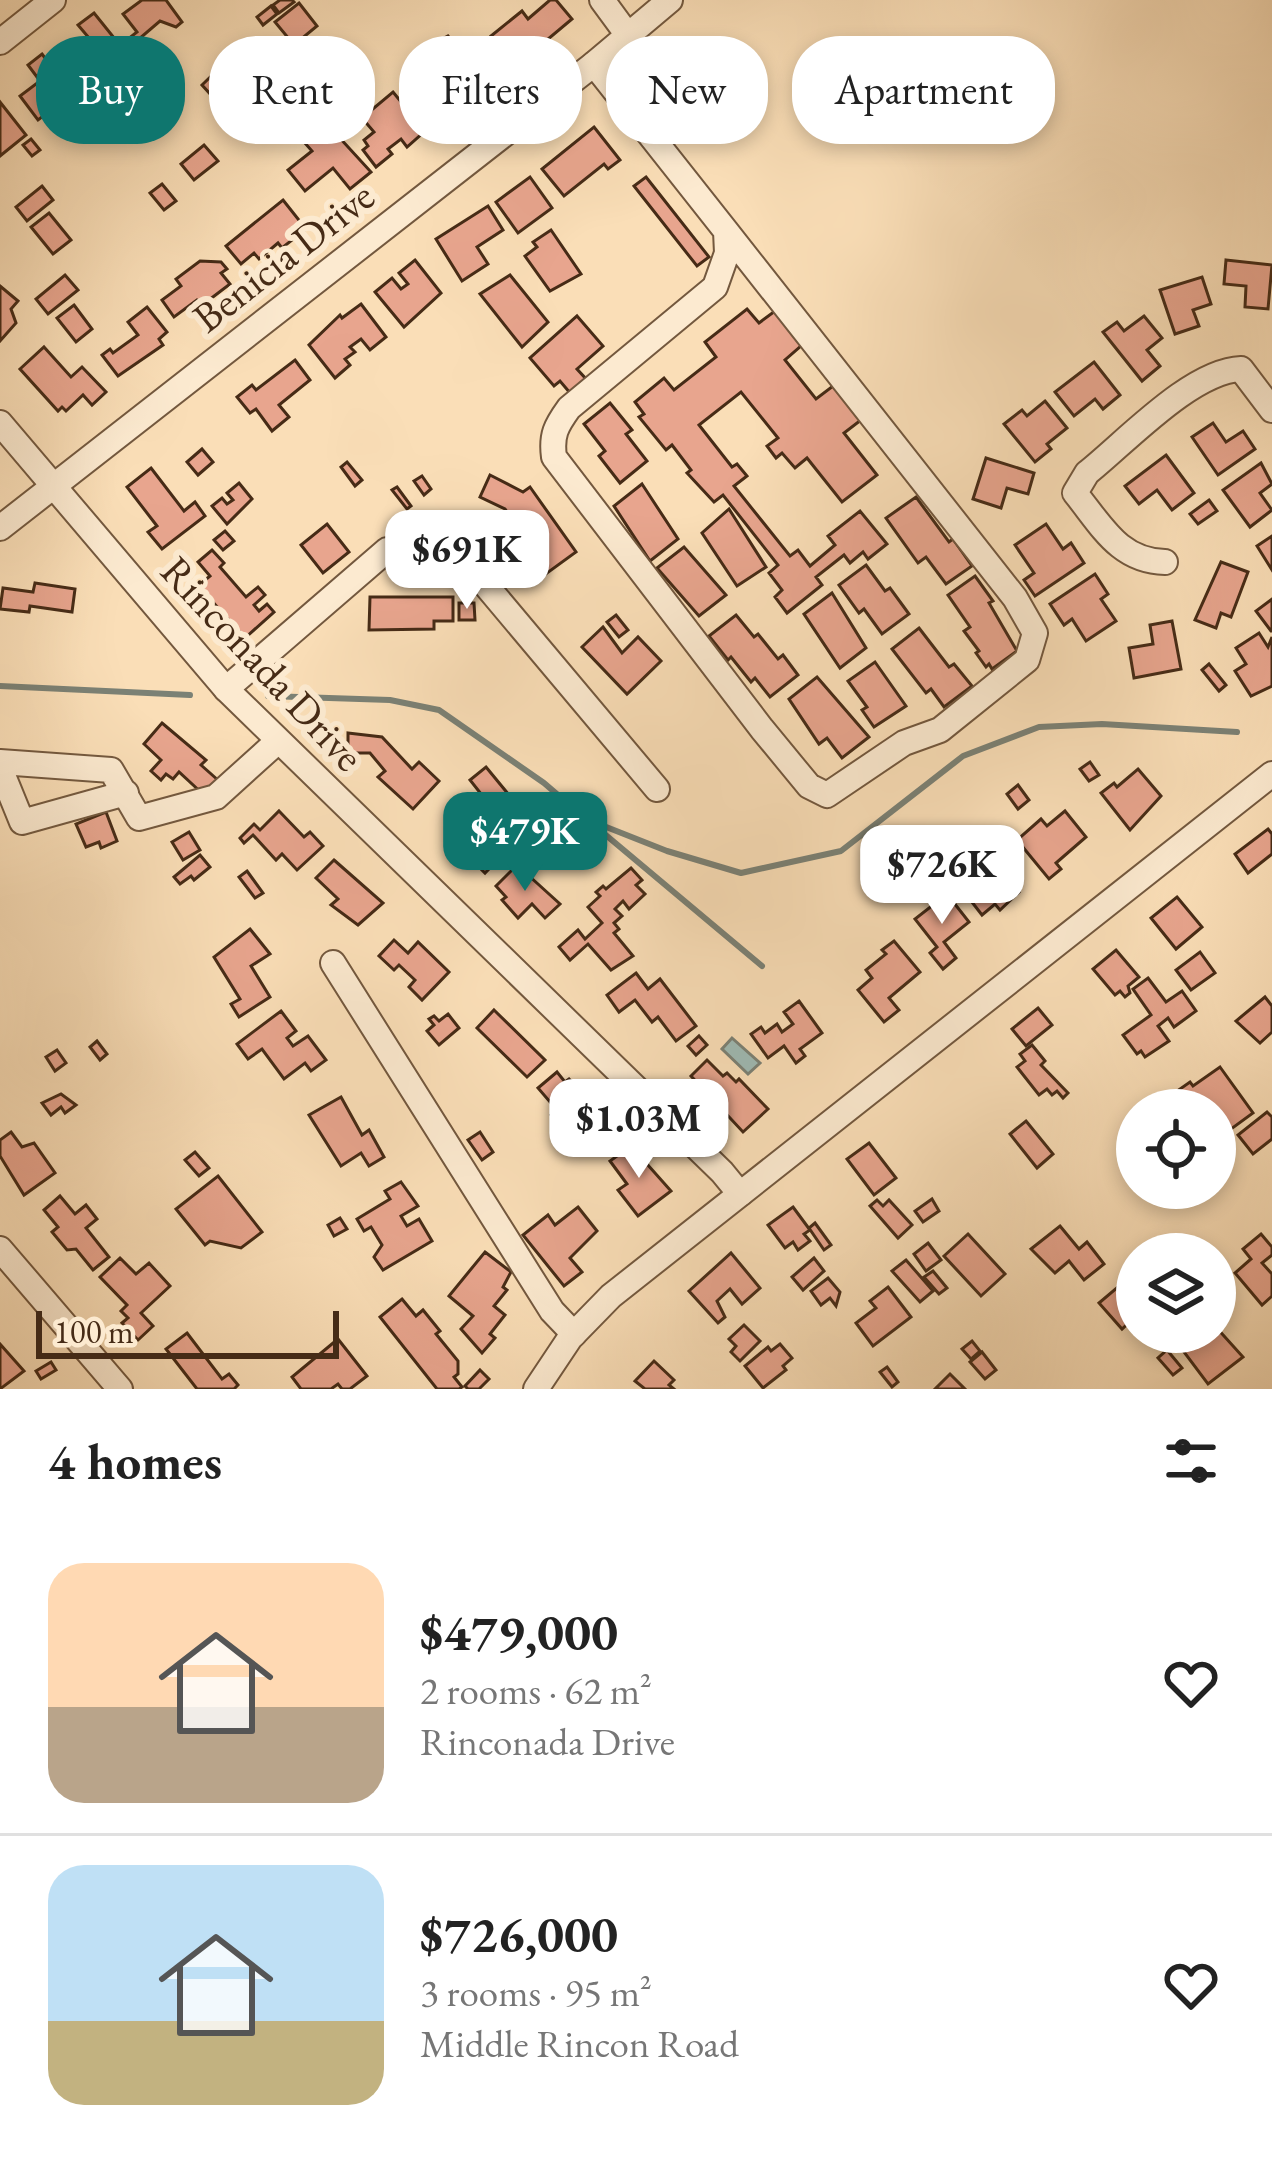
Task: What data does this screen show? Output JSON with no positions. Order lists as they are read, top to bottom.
{
  "streets": {
    "street": ["Benicia Drive", "Rinconada Drive"]
  },
  "crossings": [
    ["Benicia Drive", "Rinconada Drive"]
  ],
  "scale_bar": "100 m",
  "page": {
    "chip": [
      "Buy",
      "Rent",
      "Filters",
      "New",
      "Apartment"
    ],
    "price": [
      "$691K",
      "$479K",
      "$726K",
      "$1.03M"
    ],
    "scale": "100 m",
    "heading": "4 homes",
    "list": [
      {
        "name": "$479,000",
        "note": "2 rooms · 62 m² · Rinconada Drive"
      },
      {
        "name": "$726,000",
        "note": "3 rooms · 95 m² · Middle Rincon Road"
      }
    ]
  }
}
